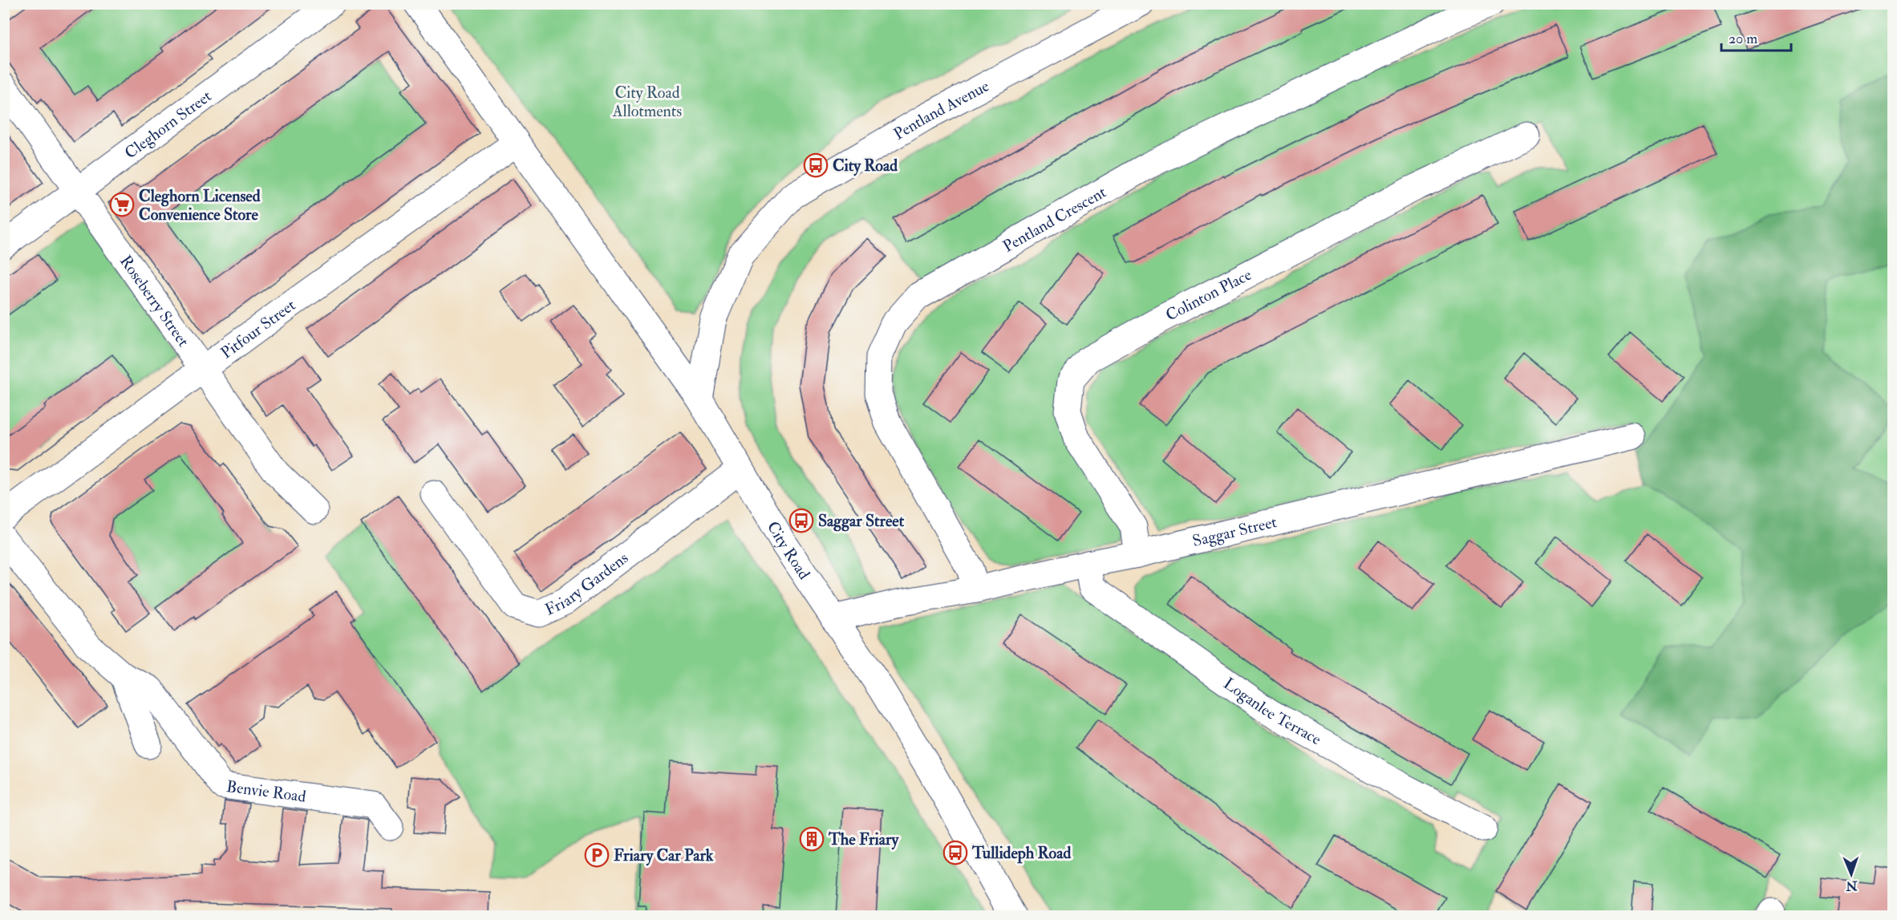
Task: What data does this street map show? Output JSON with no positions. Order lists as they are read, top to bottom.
{
  "streets": {
    "street": [
      "Pentland Avenue",
      "Cleghorn Street",
      "Pentland Crescent",
      "Colinton Place",
      "Roseberry Street",
      "Pitfour Street",
      "Saggar Street",
      "City Road",
      "Friary Gardens",
      "Loganlee Terrace",
      "Benvie Road"
    ]
  },
  "crossings": [
    ["Pentland Avenue", "City Road"],
    ["Cleghorn Street", "Roseberry Street"],
    ["Pentland Crescent", "Saggar Street"],
    ["Colinton Place", "Saggar Street"],
    ["Roseberry Street", "Pitfour Street"],
    ["Pitfour Street", "City Road"],
    ["Saggar Street", "City Road"],
    ["Saggar Street", "Loganlee Terrace"],
    ["City Road", "Friary Gardens"]
  ],
  "parks": ["City Road Allotments"],
  "places": {
    "bus stop": ["City Road", "Saggar Street", "Tullideph Road"],
    "supermarket": ["Cleghorn Licensed Convenience Store"],
    "building": ["The Friary"],
    "parking": ["Friary Car Park"]
  },
  "scale_bar": "20 m",
  "north": "bottom"
}
